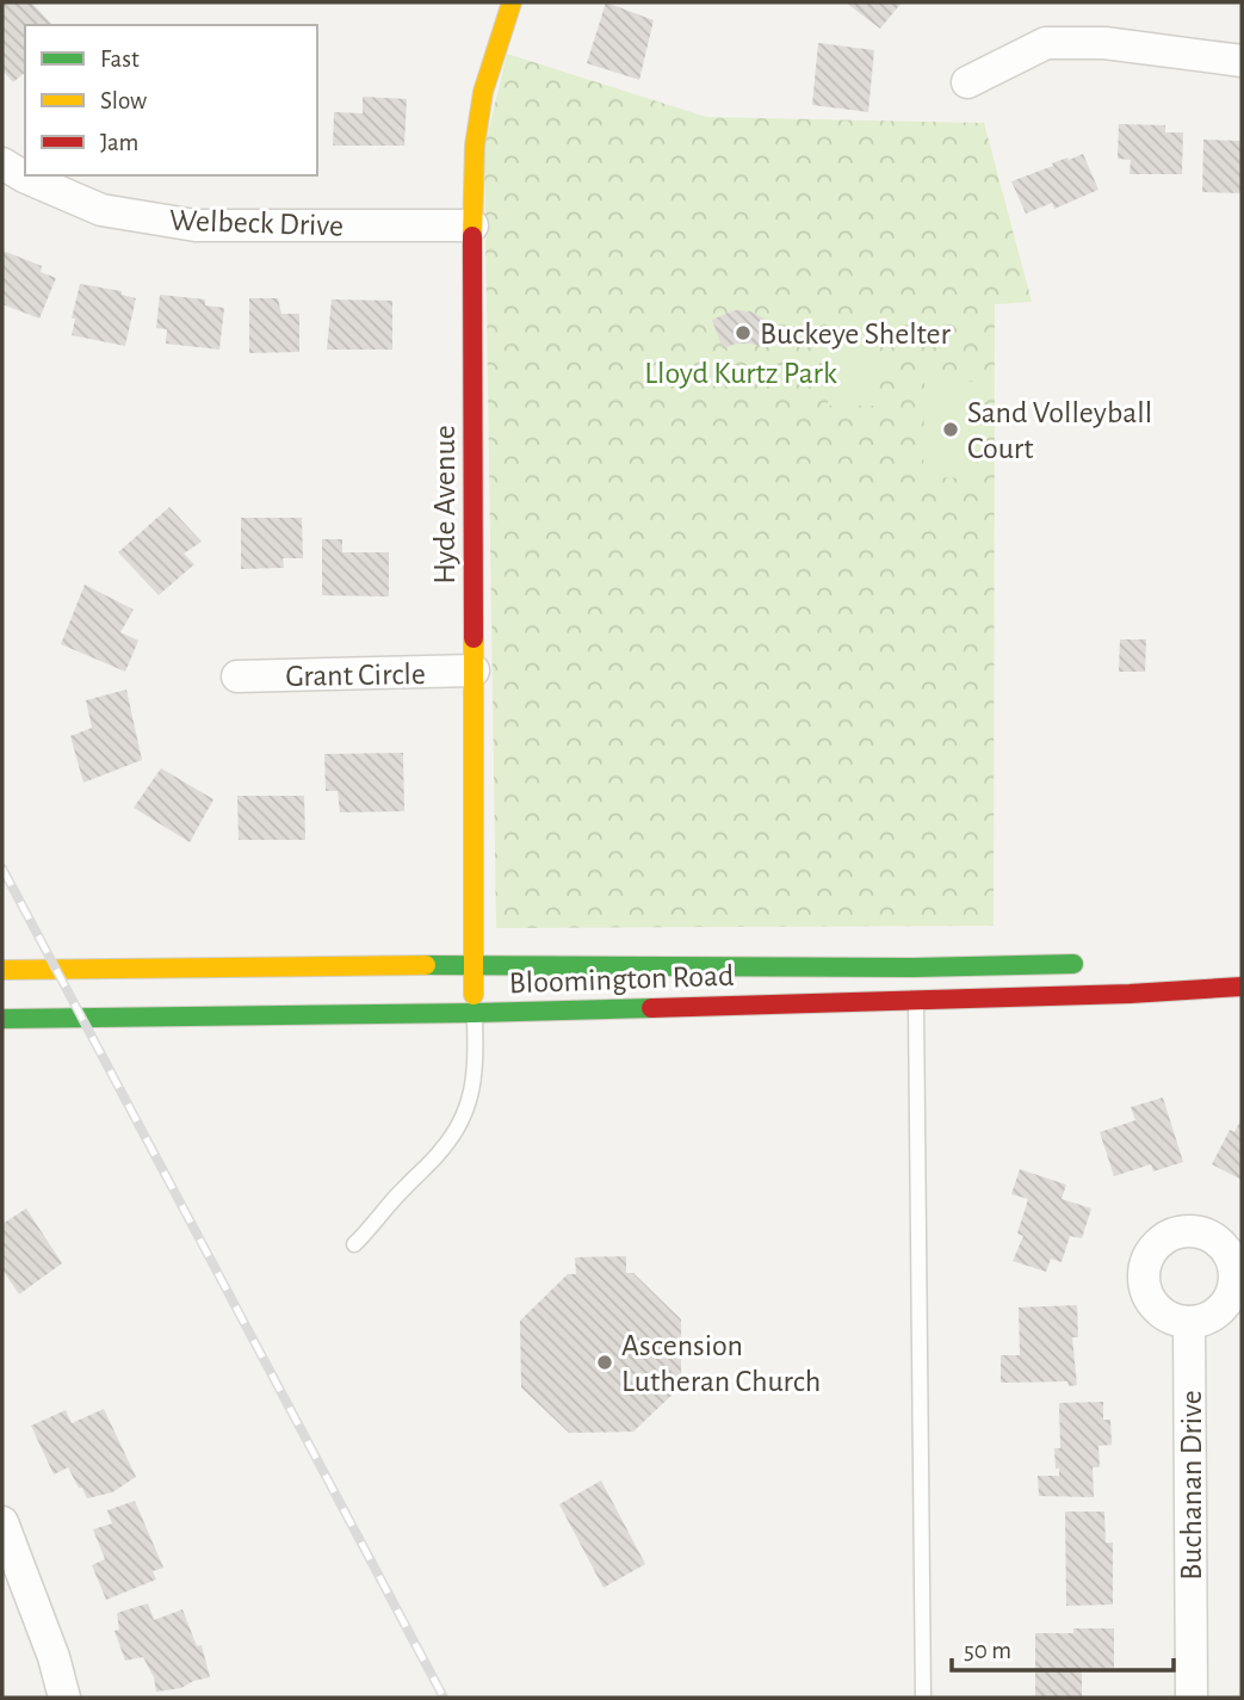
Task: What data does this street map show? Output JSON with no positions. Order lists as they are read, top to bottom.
{
  "streets": {
    "street": [
      "Welbeck Drive",
      "Hyde Avenue",
      "Grant Circle",
      "Bloomington Road",
      "Buchanan Drive"
    ]
  },
  "crossings": [
    ["Welbeck Drive", "Hyde Avenue"],
    ["Hyde Avenue", "Grant Circle"],
    ["Hyde Avenue", "Bloomington Road"]
  ],
  "parks": ["Lloyd Kurtz Park"],
  "places": ["Buckeye Shelter", "Sand Volleyball Court", "Ascension Lutheran Church"],
  "legend": ["Fast", "Slow", "Jam"],
  "scale_bar": "50 m"
}
